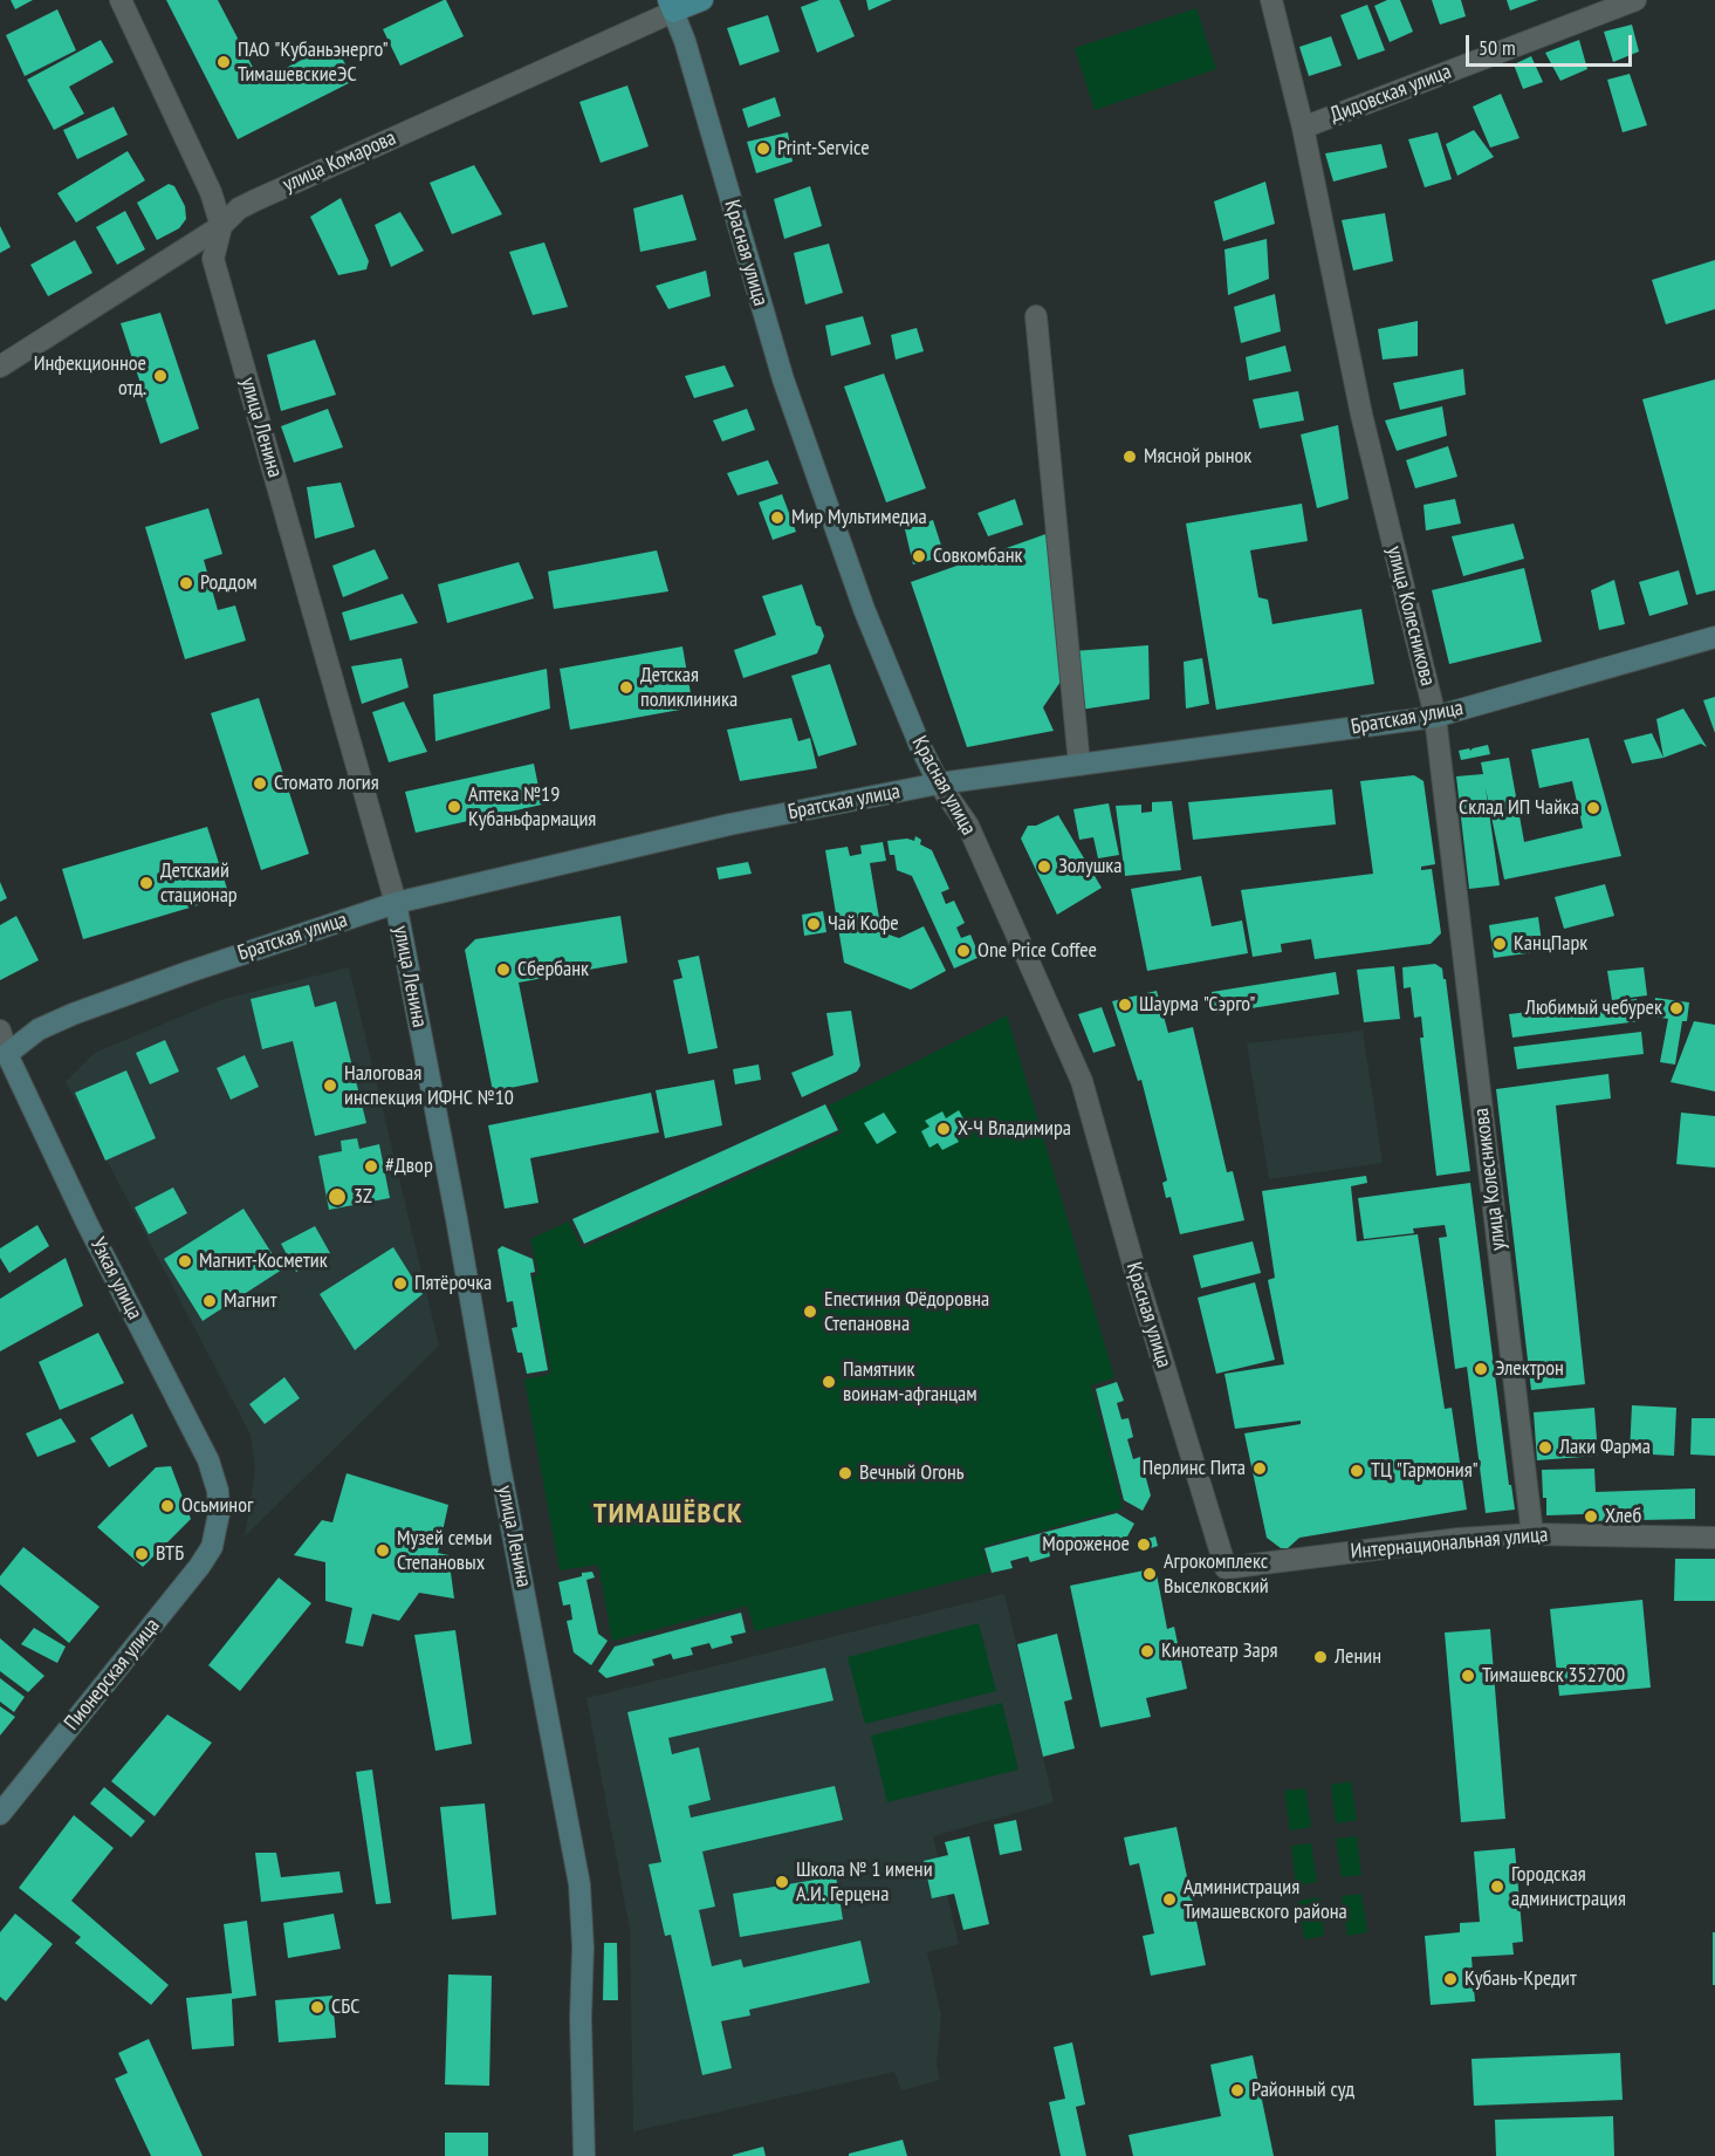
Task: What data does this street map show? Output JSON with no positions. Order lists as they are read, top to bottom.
{
  "streets": {
    "main road": [
      "улица Комарова",
      "Красная улица",
      "улица Ленина",
      "Братская улица",
      "Узкая улица",
      "Пионерская улица"
    ],
    "street": ["Дидовская улица", "улица Колесникова", "Интернациональная улица"]
  },
  "crossings": [
    ["Дидовская улица", "улица Колесникова"],
    ["улица Комарова", "Красная улица"],
    ["улица Комарова", "улица Ленина"],
    ["Красная улица", "Братская улица"],
    ["Красная улица", "Интернациональная улица"],
    ["улица Ленина", "Братская улица"],
    ["улица Колесникова", "Братская улица"],
    ["улица Колесникова", "Интернациональная улица"],
    ["Братская улица", "Узкая улица"],
    ["Узкая улица", "Пионерская улица"]
  ],
  "districts": ["ТИМАШЁВСК"],
  "places": [
    "ПАО \"Кубаньэнерго\" ТимашевскиеЭС",
    "Print-Service",
    "Инфекционное отд.",
    "Мясной рынок",
    "Мир Мультимедиа",
    "Совкомбанк",
    "Роддом",
    "Детская поликлиника",
    "Стомато логия",
    "Аптека №19 Кубаньфармация",
    "Склад ИП Чайка",
    "Золушка",
    "Детскаий стационар",
    "Чай Кофе",
    "КанцПарк",
    "One Price Coffee",
    "Сбербанк",
    "Шаурма \"Сэрго\"",
    "Любимый чебурек",
    "Налоговая инспекция ИФНС №10",
    "Х-Ч Владимира",
    "#Двор",
    "3Z",
    "Магнит-Косметик",
    "Пятёрочка",
    "Магнит",
    "Епестиния Фёдоровна Степановна",
    "Электрон",
    "Памятник воинам-афганцам",
    "Лаки Фарма",
    "Перлинс Пита",
    "ТЦ \"Гармония\"",
    "Вечный Огонь",
    "Осьминог",
    "Хлеб",
    "Мороженое",
    "Музей семьи Степановых",
    "ВТБ",
    "Агрокомплекс Выселковский",
    "Кинотеатр Заря",
    "Ленин",
    "Тимашевск 352700",
    "Школа № 1 имени А.И. Герцена",
    "Городская администрация",
    "Администрация Тимашевского района",
    "Кубань-Кредит",
    "СБС",
    "Районный суд"
  ],
  "scale_bar": "50 m"
}
